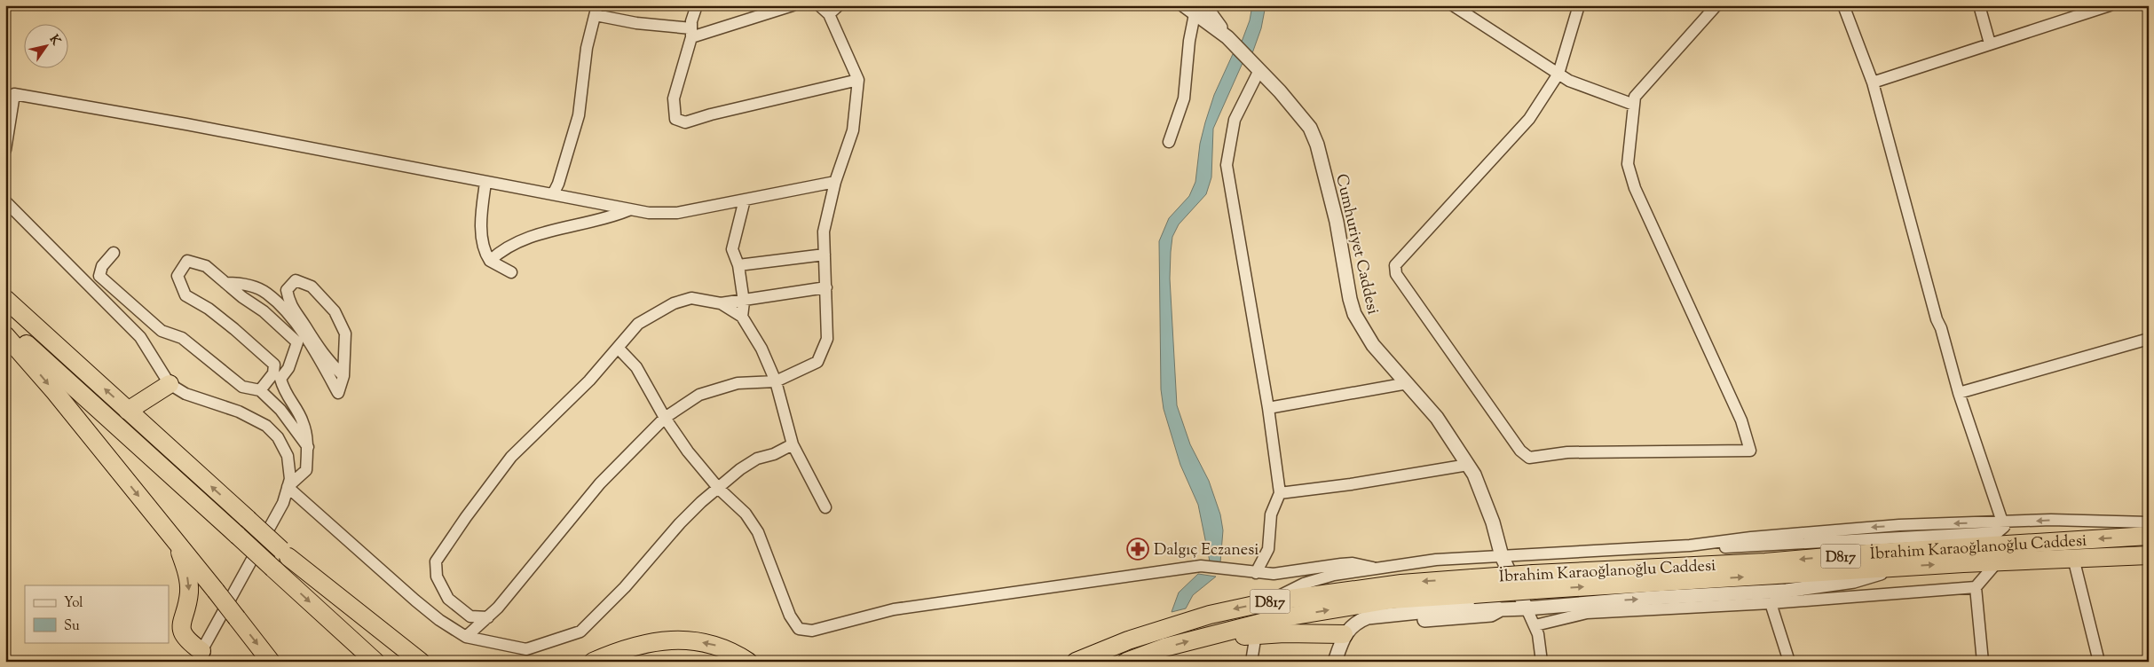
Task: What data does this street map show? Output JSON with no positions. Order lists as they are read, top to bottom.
{
  "streets": {
    "highway": ["İbrahim Karaoğlanoğlu Caddesi", "D817"],
    "street": ["Cumhuriyet Caddesi"]
  },
  "places": {
    "pharmacy": ["Dalgıç Eczanesi"]
  },
  "legend": ["Yol", "Su"],
  "north": "top right"
}
